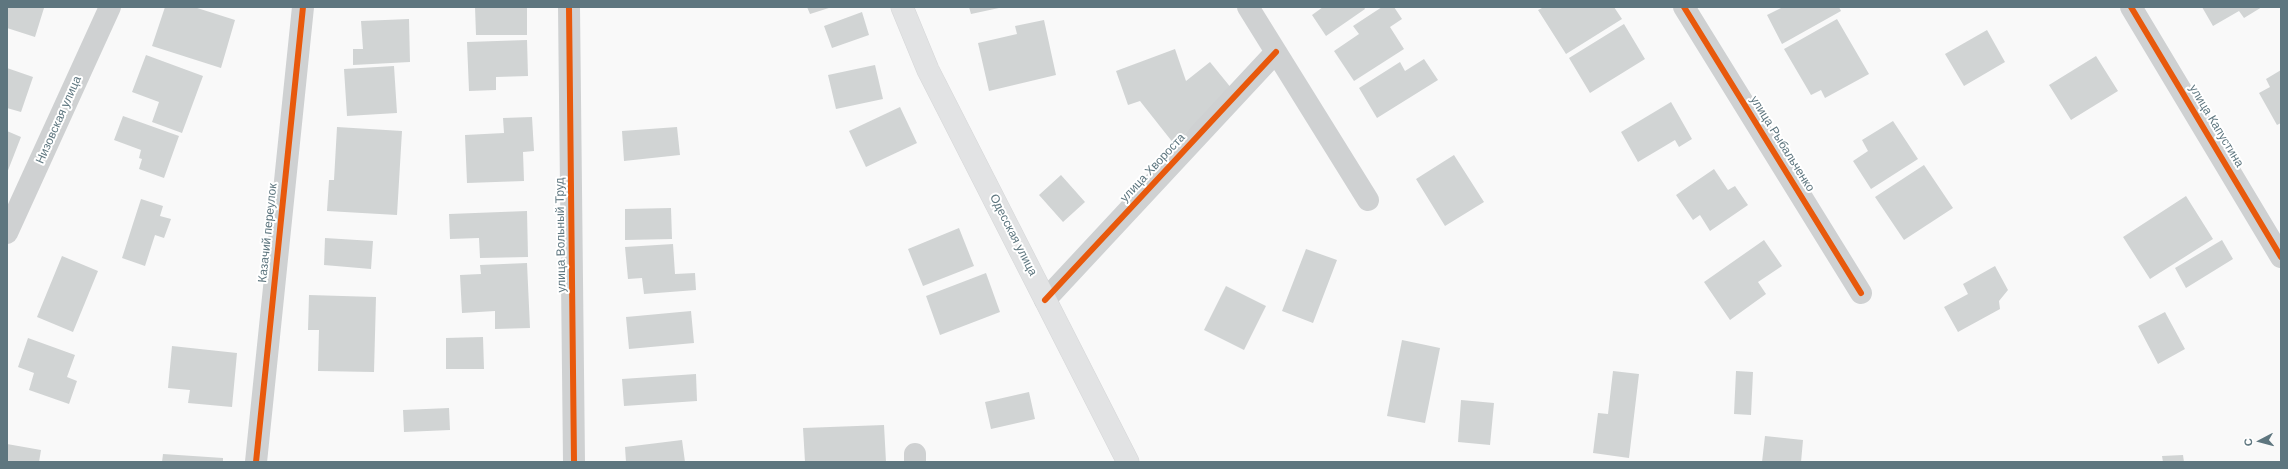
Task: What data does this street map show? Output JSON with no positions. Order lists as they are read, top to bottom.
{
  "streets": {
    "main road": ["Одесская улица"],
    "street": [
      "Низовская улица",
      "улица Капустина",
      "улица Рыбальченко",
      "улица Хвороста",
      "Казачий переулок",
      "улица Вольный Труд"
    ]
  },
  "crossings": [
    ["улица Хвороста", "Одесская улица"]
  ],
  "north": "left"
}
